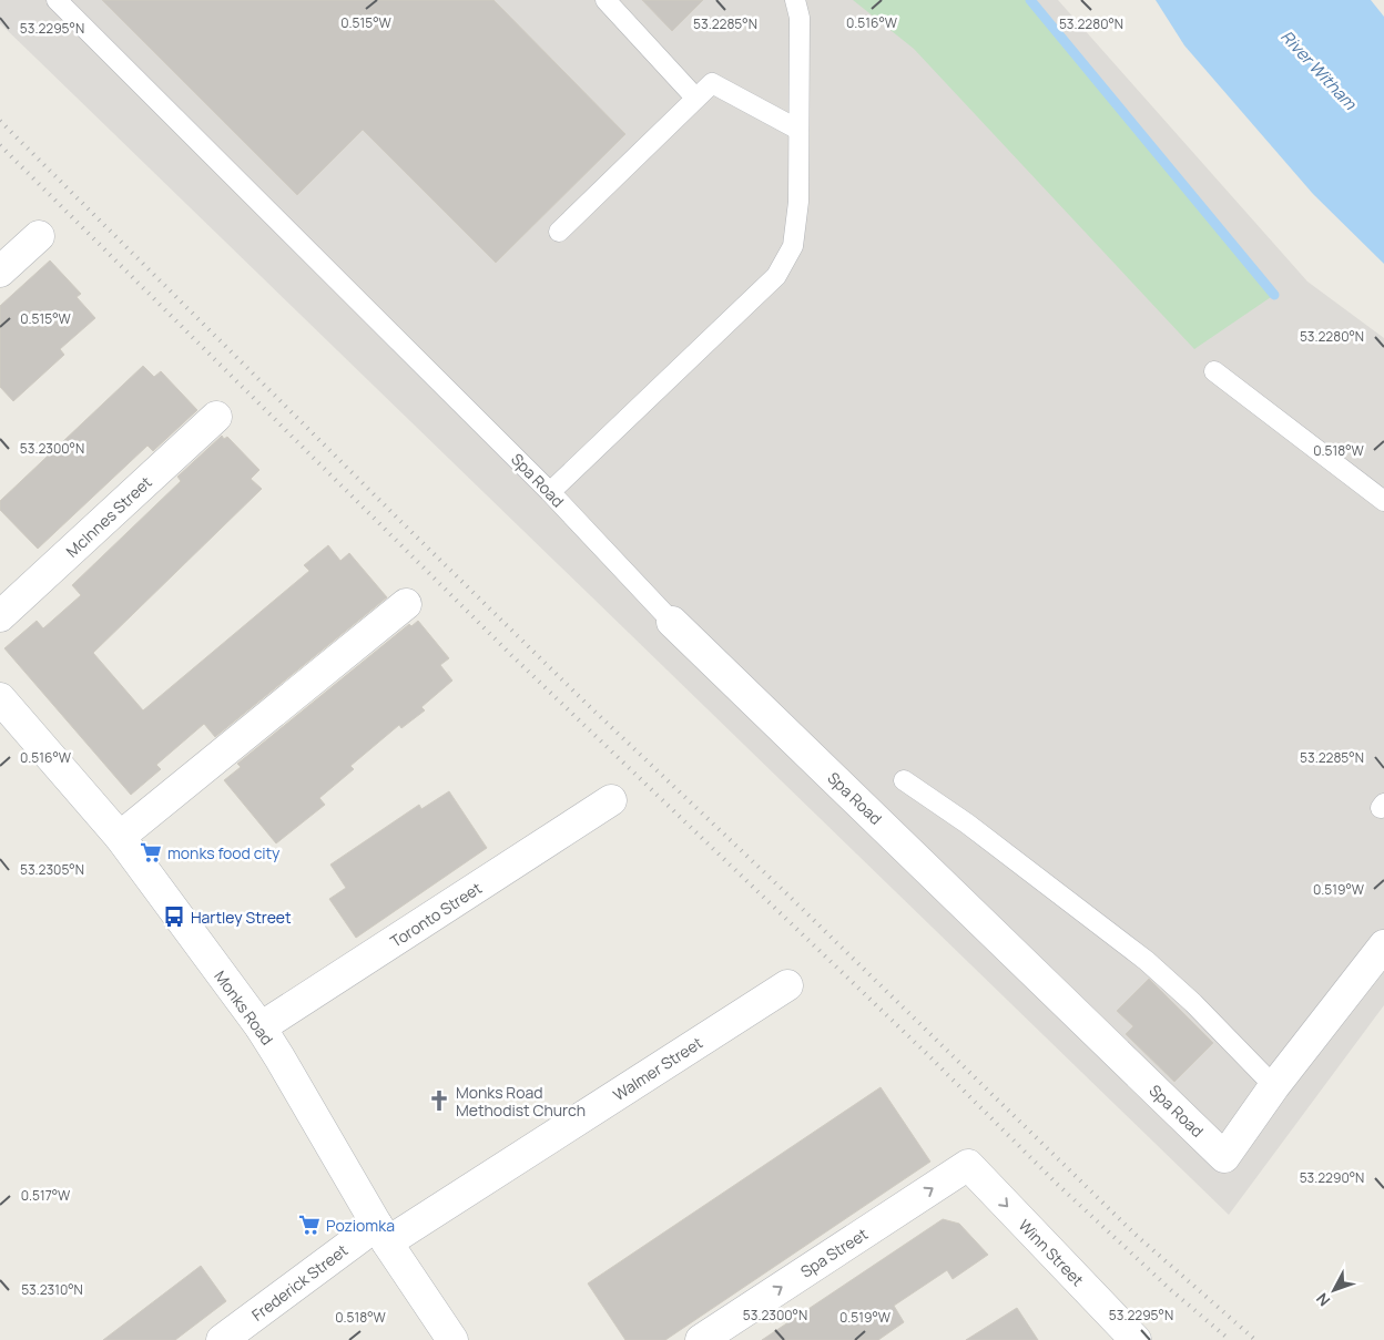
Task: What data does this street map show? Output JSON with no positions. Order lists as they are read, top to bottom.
{
  "streets": {
    "street": [
      "Spa Road",
      "McInnes Street",
      "Toronto Street",
      "Monks Road",
      "Walmer Street",
      "Spa Street",
      "Winn Street",
      "Frederick Street"
    ]
  },
  "crossings": [
    ["Toronto Street", "Monks Road"],
    ["Monks Road", "Walmer Street"],
    ["Monks Road", "Frederick Street"],
    ["Walmer Street", "Frederick Street"],
    ["Spa Street", "Winn Street"]
  ],
  "one_way": ["Spa Street", "Winn Street"],
  "water": ["River Witham"],
  "places": {
    "supermarket": ["monks food city", "Poziomka"],
    "bus stop": ["Hartley Street"],
    "church": ["Monks Road Methodist Church"]
  },
  "north": "bottom left",
  "coordinates": [
    "0.515°W",
    "0.516°W",
    "53.2285°N",
    "53.2280°N",
    "53.2295°N",
    "53.2300°N",
    "0.518°W",
    "53.2305°N",
    "0.519°W",
    "53.2290°N",
    "0.517°W",
    "53.2310°N"
  ]
}
